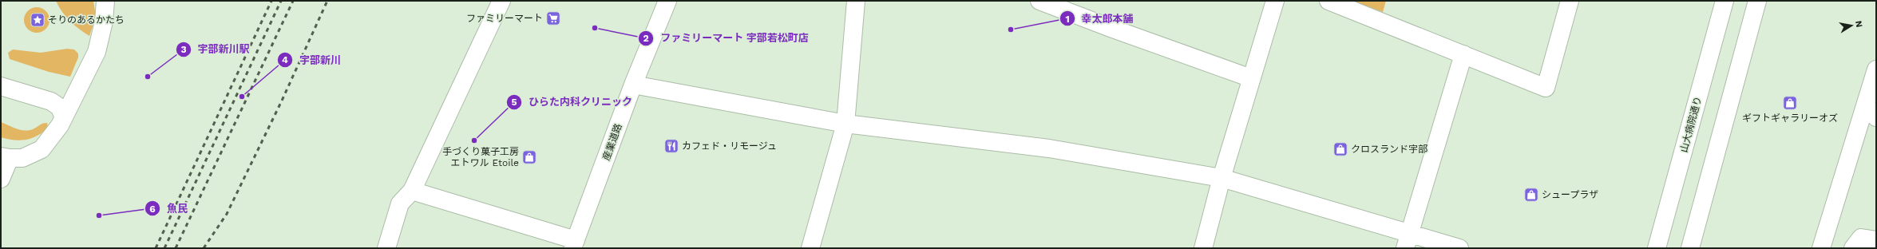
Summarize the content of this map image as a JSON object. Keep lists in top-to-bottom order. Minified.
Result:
{"streets":{"street":["山大病院通り","産業道路"]},"places":{"supermarket":["ファミリーマート"],"place":["そりのあるかたち"],"other":["ファミリーマート 宇部若松町店","幸太郎本舗","宇部新川駅","宇部新川","ひらた内科クリニック","魚民"],"shop":["ギフトギャラリーオズ","クロスランド宇部","手づくり菓子工房 エトワル Etoile","シュープラザ"],"restaurant":["カフェド・リモージュ"]},"north":"right"}
